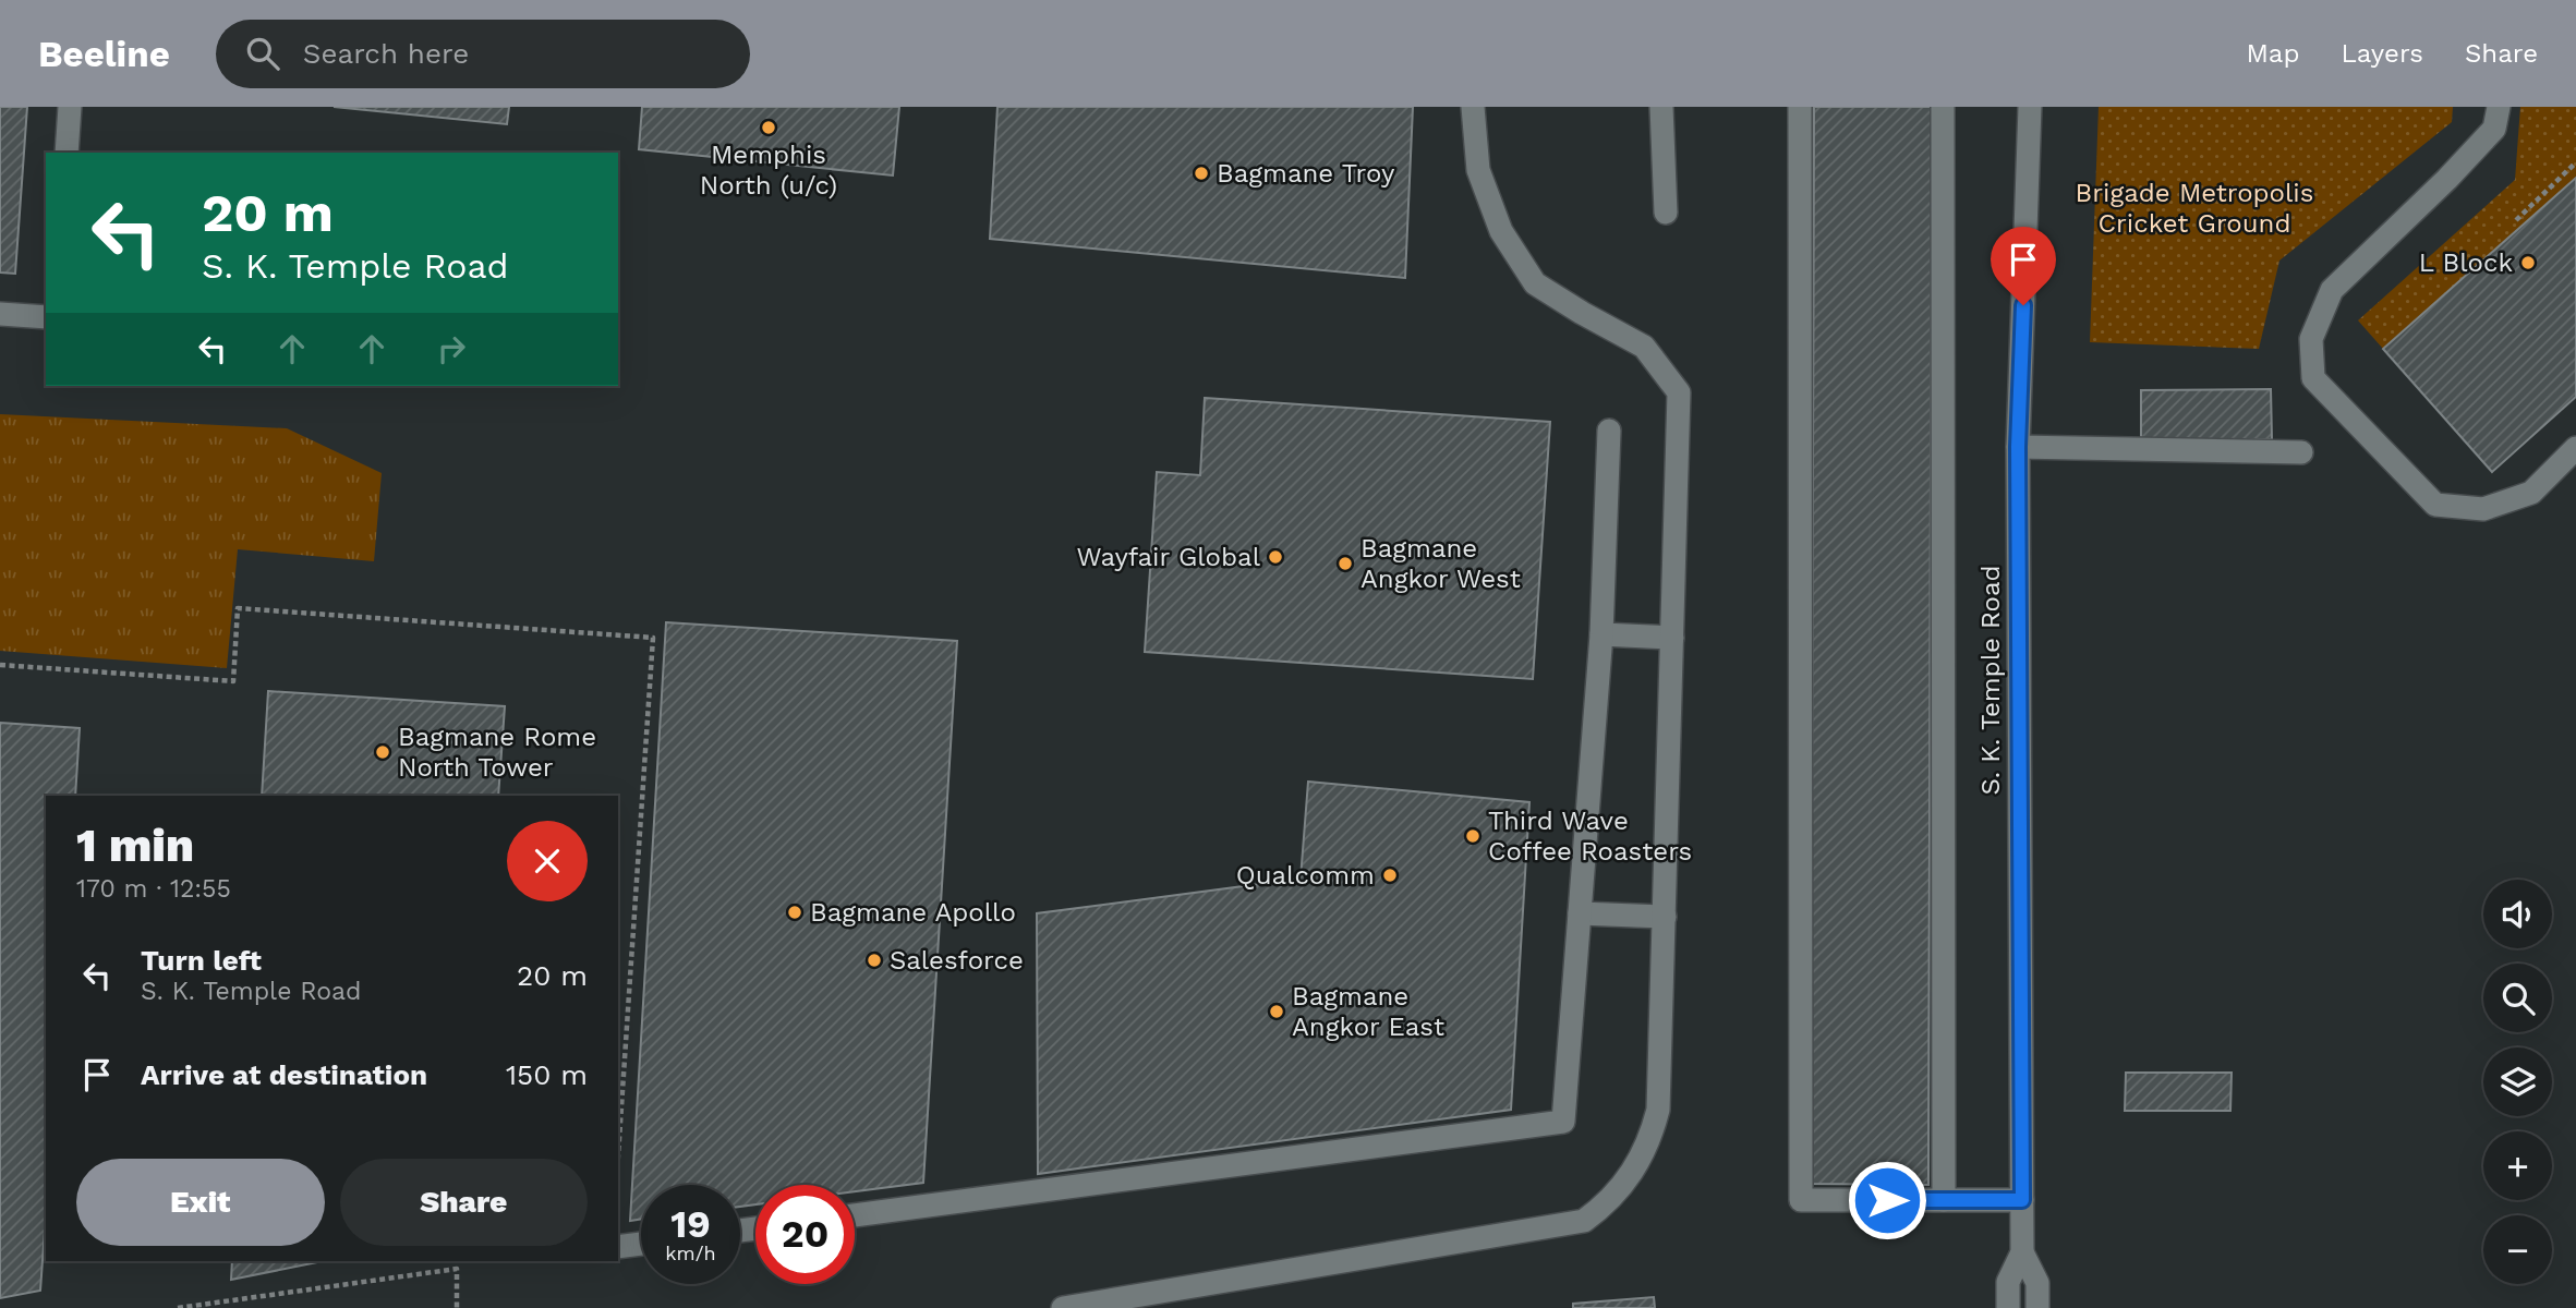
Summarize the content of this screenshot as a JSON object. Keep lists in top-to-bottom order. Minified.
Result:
{"streets":{"street":["S. K. Temple Road"]},"parks":["Brigade Metropolis Cricket Ground"],"places":["Memphis North (u/c)","Bagmane Troy","L Block","Wayfair Global","Bagmane Angkor West","Bagmane Rome North Tower","Third Wave Coffee Roasters","Qualcomm","Bagmane Apollo","Salesforce","Bagmane Angkor East"],"page":{"header":"Beeline","search":"Search here","nav":["Map","Layers","Share"],"turn":["20 m","S. K. Temple Road"],"heading":["1 min","170 m · 12:55"],"map_buttons":["+","−"],"list":[{"name":"Turn left","note":"S. K. Temple Road","value":"20 m"},{"name":"Arrive at destination","value":"150 m"}],"buttons":["Exit","Share"],"speed":"19 km/h","limit":"20"}}
